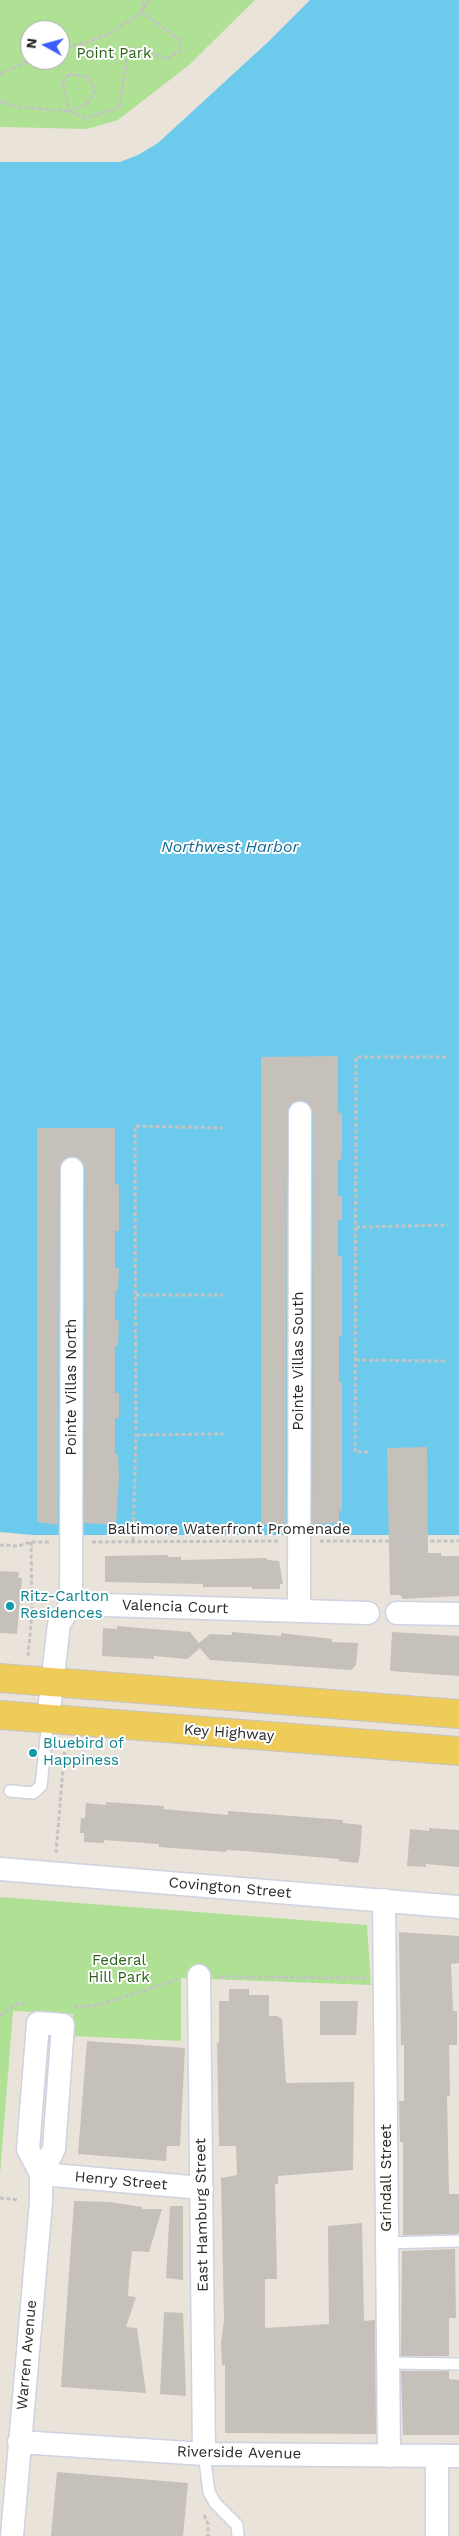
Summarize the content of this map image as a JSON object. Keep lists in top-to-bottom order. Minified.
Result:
{"streets":{"main road":["Key Highway"],"street":["Pointe Villas South","Pointe Villas North","Valencia Court","Covington Street","Grindall Street","Henry Street","East Hamburg Street","Warren Avenue","Riverside Avenue"],"path":["Baltimore Waterfront Promenade"]},"crossings":[["Pointe Villas South","Baltimore Waterfront Promenade"],["Pointe Villas South","Valencia Court"],["Pointe Villas North","Baltimore Waterfront Promenade"],["Pointe Villas North","Valencia Court"],["Covington Street","Grindall Street"],["Grindall Street","Riverside Avenue"],["Henry Street","East Hamburg Street"],["Henry Street","Warren Avenue"],["East Hamburg Street","Riverside Avenue"],["Warren Avenue","Riverside Avenue"]],"water":["Northwest Harbor"],"parks":["Point Park","Federal Hill Park"],"places":["Ritz-Carlton Residences","Bluebird of Happiness"],"north":"left"}
